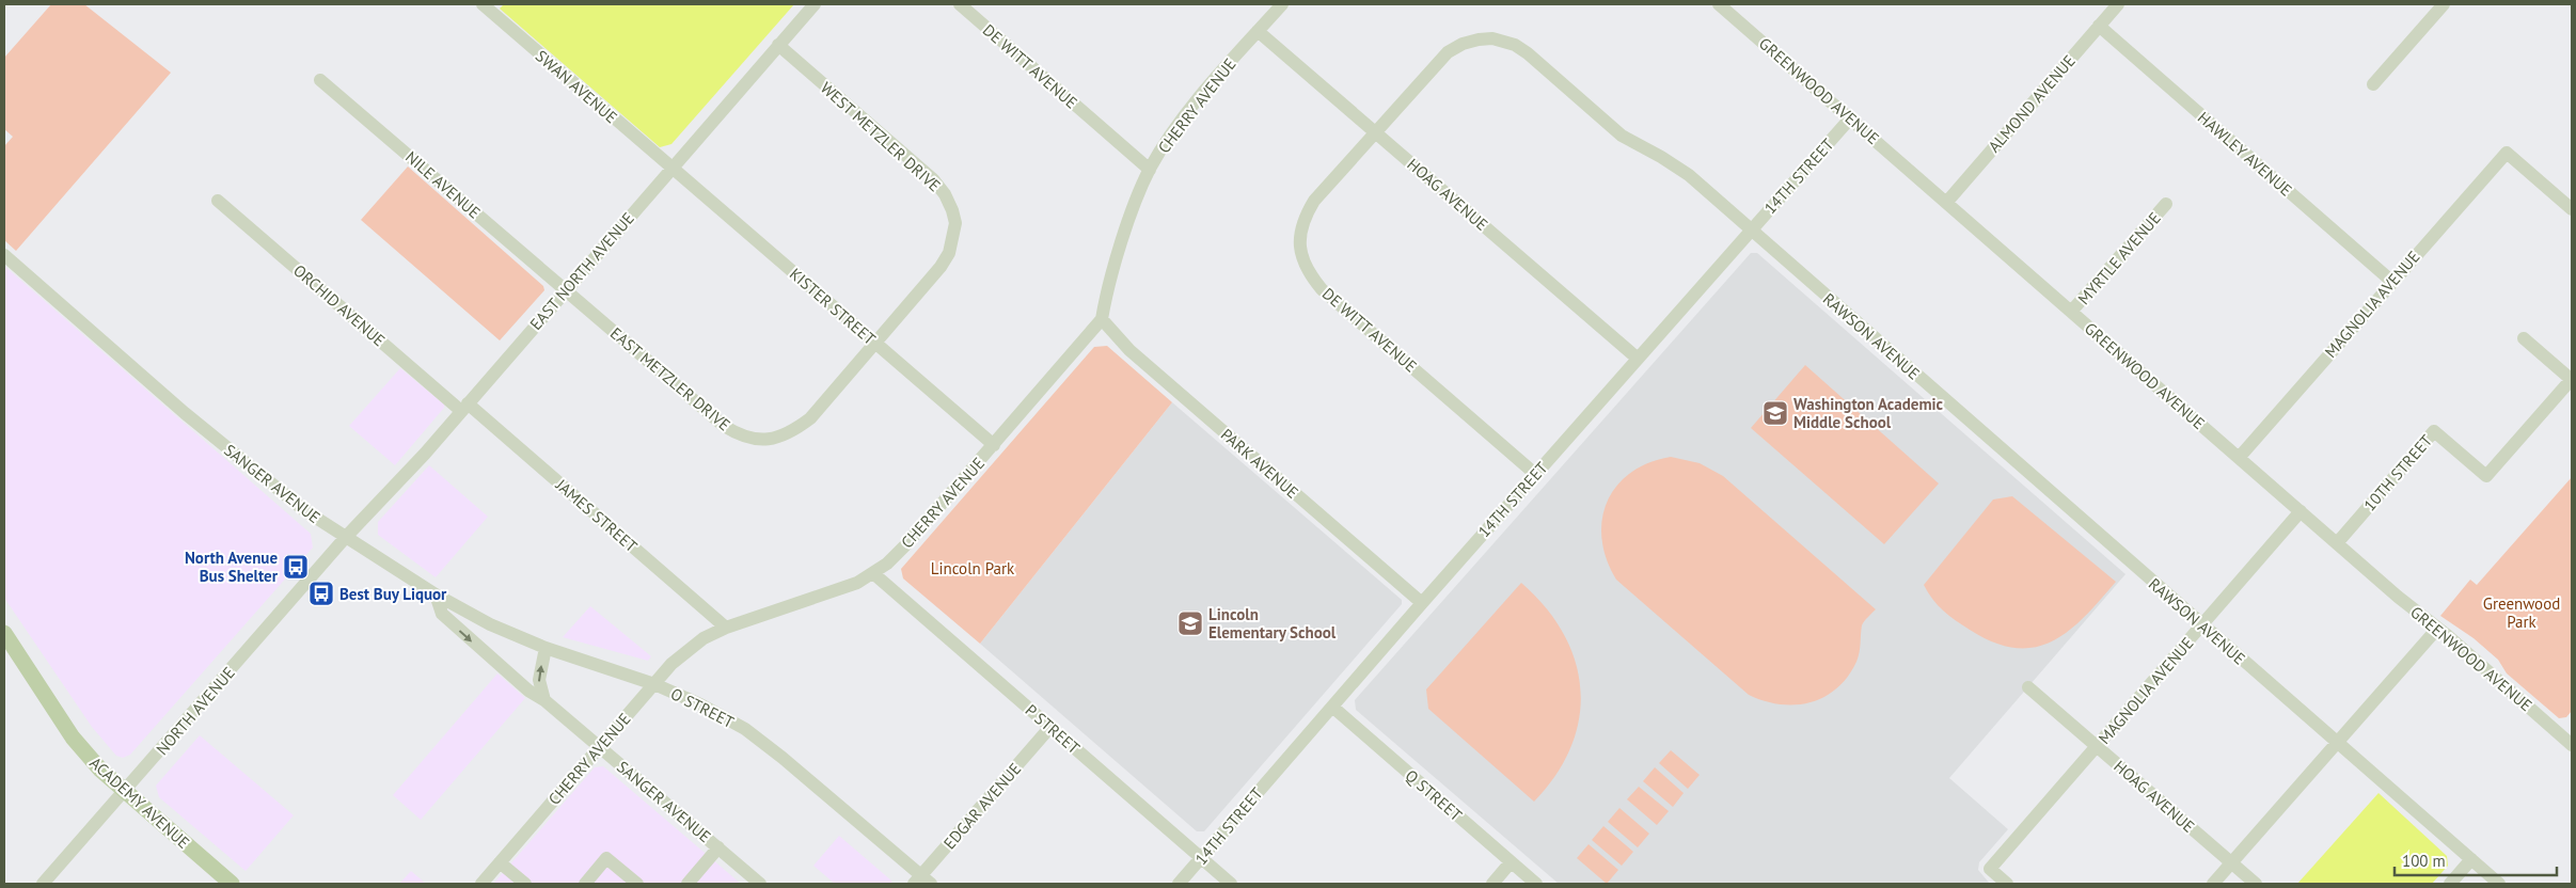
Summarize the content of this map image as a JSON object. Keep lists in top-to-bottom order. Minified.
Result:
{"streets":{"main road":["ACADEMY AVENUE"],"street":["DE WITT AVENUE","SWAN AVENUE","GREENWOOD AVENUE","ALMOND AVENUE","CHERRY AVENUE","WEST METZLER DRIVE","HAWLEY AVENUE","14TH STREET","NILE AVENUE","HOAG AVENUE","MYRTLE AVENUE","EAST NORTH AVENUE","MAGNOLIA AVENUE","ORCHID AVENUE","KISTER STREET","RAWSON AVENUE","EAST METZLER DRIVE","PARK AVENUE","10TH STREET","SANGER AVENUE","JAMES STREET","O STREET","NORTH AVENUE","P STREET","Q STREET","EDGAR AVENUE"]},"crossings":[["DE WITT AVENUE","CHERRY AVENUE"],["DE WITT AVENUE","14TH STREET"],["DE WITT AVENUE","HOAG AVENUE"],["DE WITT AVENUE","RAWSON AVENUE"],["SWAN AVENUE","EAST NORTH AVENUE"],["SWAN AVENUE","KISTER STREET"],["GREENWOOD AVENUE","ALMOND AVENUE"],["GREENWOOD AVENUE","14TH STREET"],["GREENWOOD AVENUE","MYRTLE AVENUE"],["GREENWOOD AVENUE","MAGNOLIA AVENUE"],["GREENWOOD AVENUE","10TH STREET"],["ALMOND AVENUE","HAWLEY AVENUE"],["CHERRY AVENUE","HOAG AVENUE"],["CHERRY AVENUE","KISTER STREET"],["CHERRY AVENUE","PARK AVENUE"],["CHERRY AVENUE","SANGER AVENUE"],["CHERRY AVENUE","JAMES STREET"],["CHERRY AVENUE","O STREET"],["CHERRY AVENUE","P STREET"],["WEST METZLER DRIVE","EAST NORTH AVENUE"],["WEST METZLER DRIVE","KISTER STREET"],["WEST METZLER DRIVE","EAST METZLER DRIVE"],["HAWLEY AVENUE","MAGNOLIA AVENUE"],["14TH STREET","HOAG AVENUE"],["14TH STREET","RAWSON AVENUE"],["14TH STREET","PARK AVENUE"],["14TH STREET","P STREET"],["14TH STREET","Q STREET"],["NILE AVENUE","EAST NORTH AVENUE"],["NILE AVENUE","EAST METZLER DRIVE"],["HOAG AVENUE","MAGNOLIA AVENUE"],["HOAG AVENUE","RAWSON AVENUE"],["EAST NORTH AVENUE","ORCHID AVENUE"],["EAST NORTH AVENUE","KISTER STREET"],["EAST NORTH AVENUE","EAST METZLER DRIVE"],["EAST NORTH AVENUE","SANGER AVENUE"],["EAST NORTH AVENUE","JAMES STREET"],["EAST NORTH AVENUE","NORTH AVENUE"],["MAGNOLIA AVENUE","RAWSON AVENUE"],["ORCHID AVENUE","JAMES STREET"],["KISTER STREET","EAST METZLER DRIVE"],["SANGER AVENUE","O STREET"],["SANGER AVENUE","NORTH AVENUE"],["O STREET","EDGAR AVENUE"],["NORTH AVENUE","ACADEMY AVENUE"],["P STREET","EDGAR AVENUE"]],"parks":["Lincoln Park","Greenwood Park"],"places":{"school or university":["Washington Academic Middle School","Lincoln Elementary School"],"bus stop":["North Avenue Bus Shelter","Best Buy Liquor"]},"scale_bar":"100 m"}
